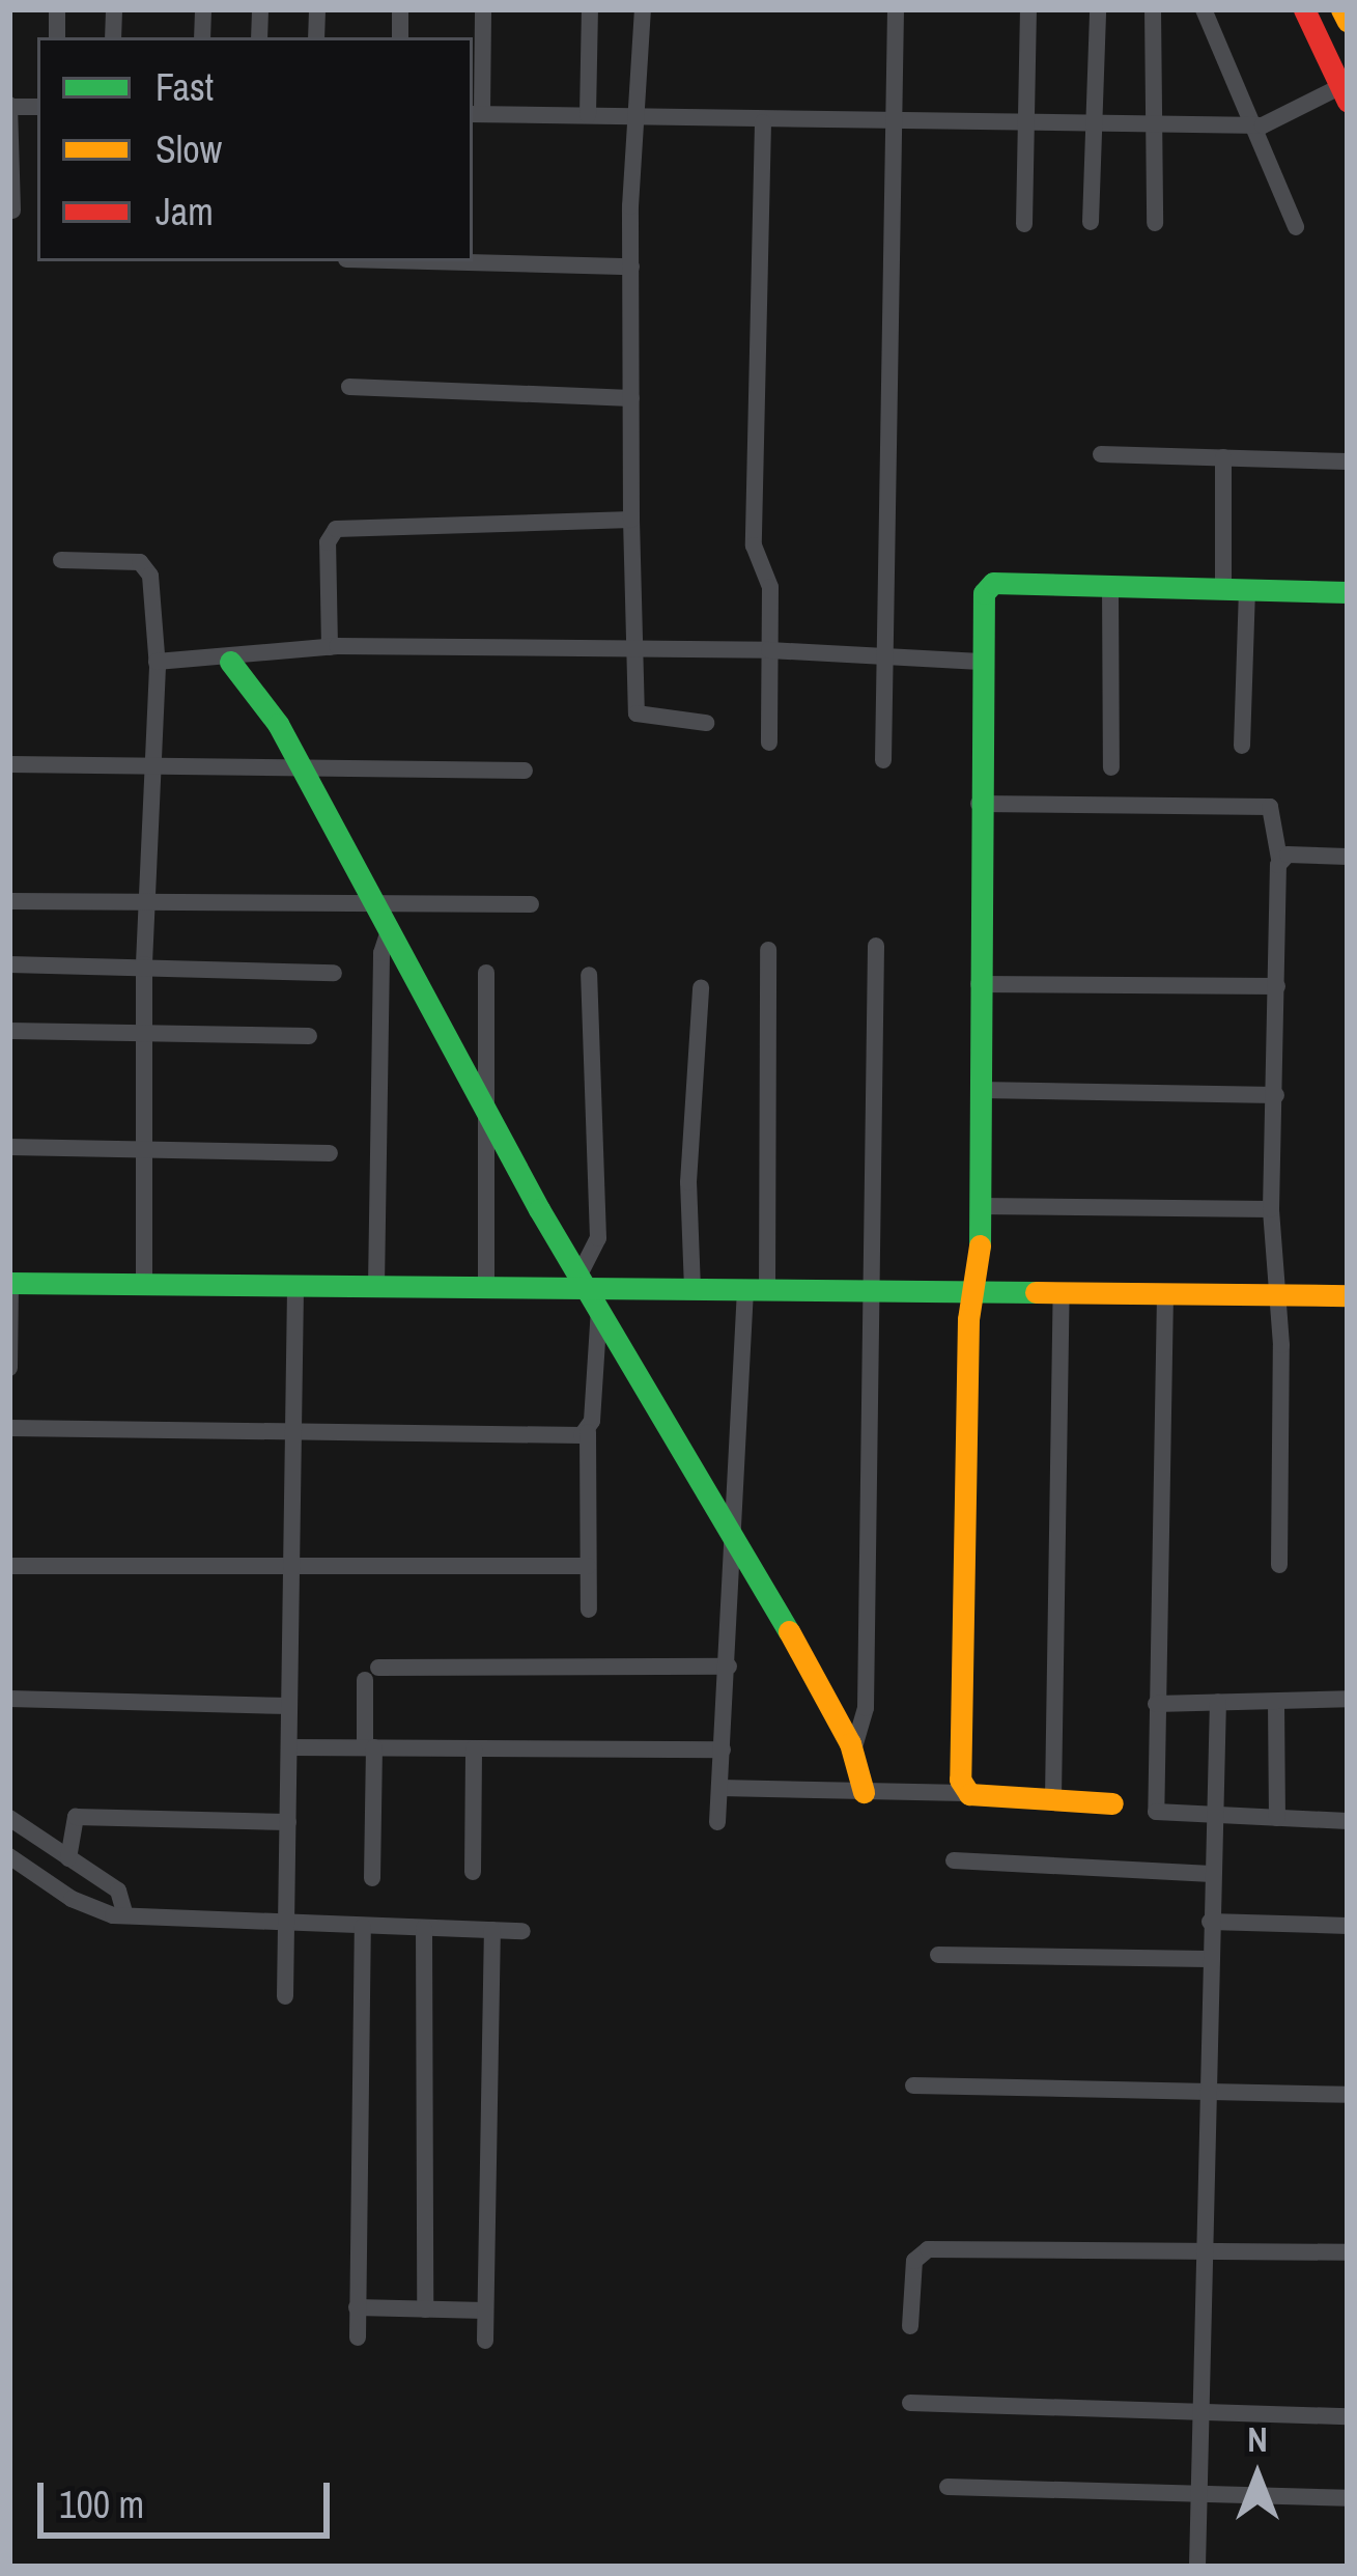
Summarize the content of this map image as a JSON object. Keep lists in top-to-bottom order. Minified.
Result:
{"legend":["Fast","Slow","Jam"],"scale_bar":"100 m","north":"top"}
